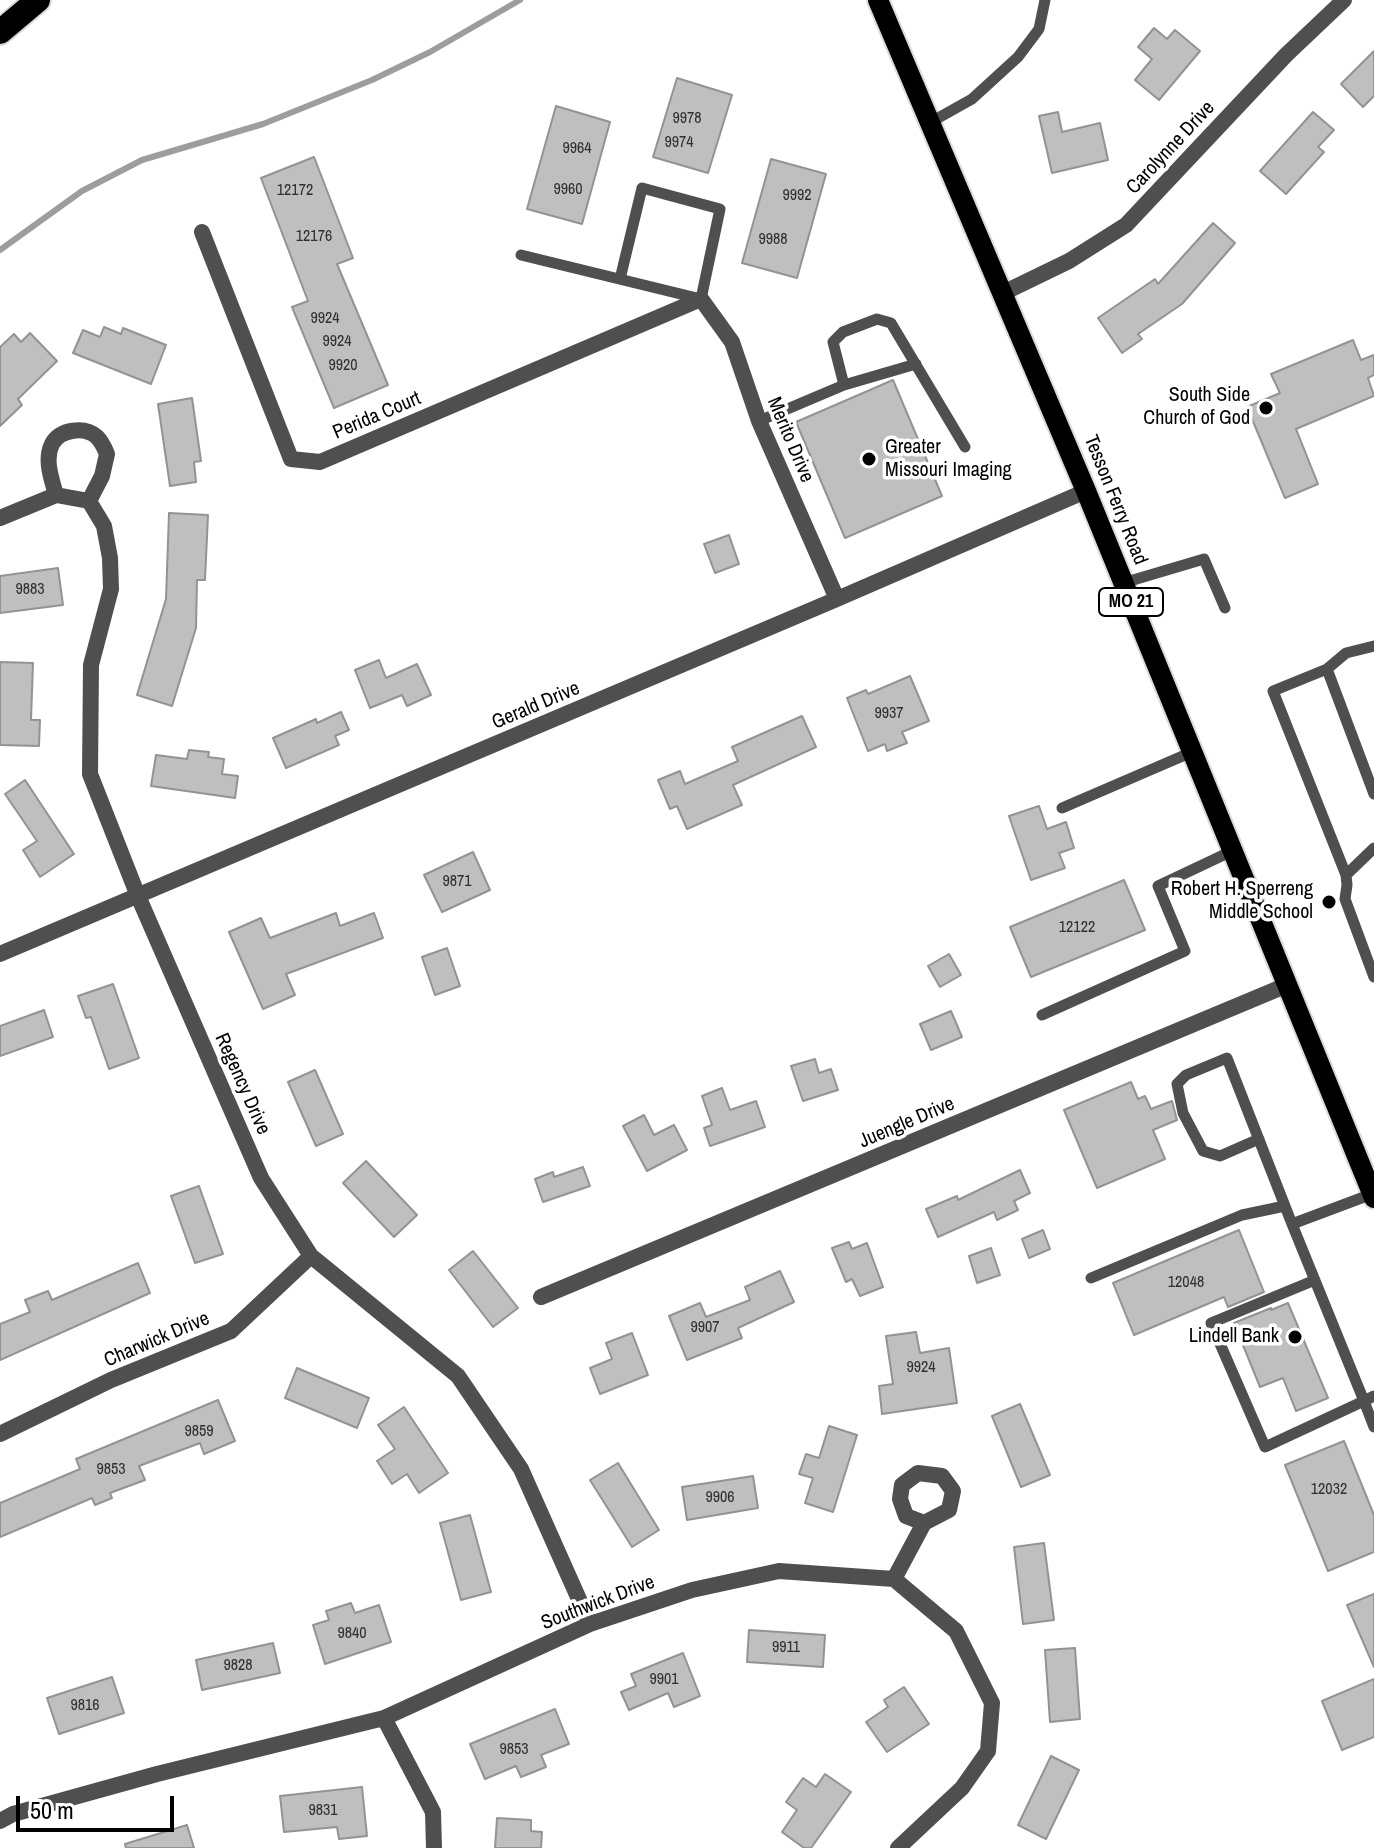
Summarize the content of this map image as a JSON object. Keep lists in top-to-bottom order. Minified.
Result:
{"streets":{"main road":["Tesson Ferry Road","MO 21"],"street":["Carolynne Drive","Perida Court","Merito Drive","Gerald Drive","Regency Drive","Juengle Drive","Charwick Drive","Southwick Drive"]},"crossings":[["Carolynne Drive","Tesson Ferry Road"],["Perida Court","Merito Drive"],["Merito Drive","Gerald Drive"],["Tesson Ferry Road","Gerald Drive"],["Tesson Ferry Road","Juengle Drive"],["Gerald Drive","Regency Drive"],["Regency Drive","Charwick Drive"],["Regency Drive","Southwick Drive"]],"places":["South Side Church of God","Greater Missouri Imaging","Robert H. Sperreng Middle School","Lindell Bank"],"house_numbers":["9978","9974","9964","9960","12172","9992","12176","9988","9924","9924","9920","9883","9937","9871","12122","12048","9907","9924","9859","9853","12032","9906","9840","9911","9828","9901","9816","9853","9831"],"scale_bar":"50 m"}
